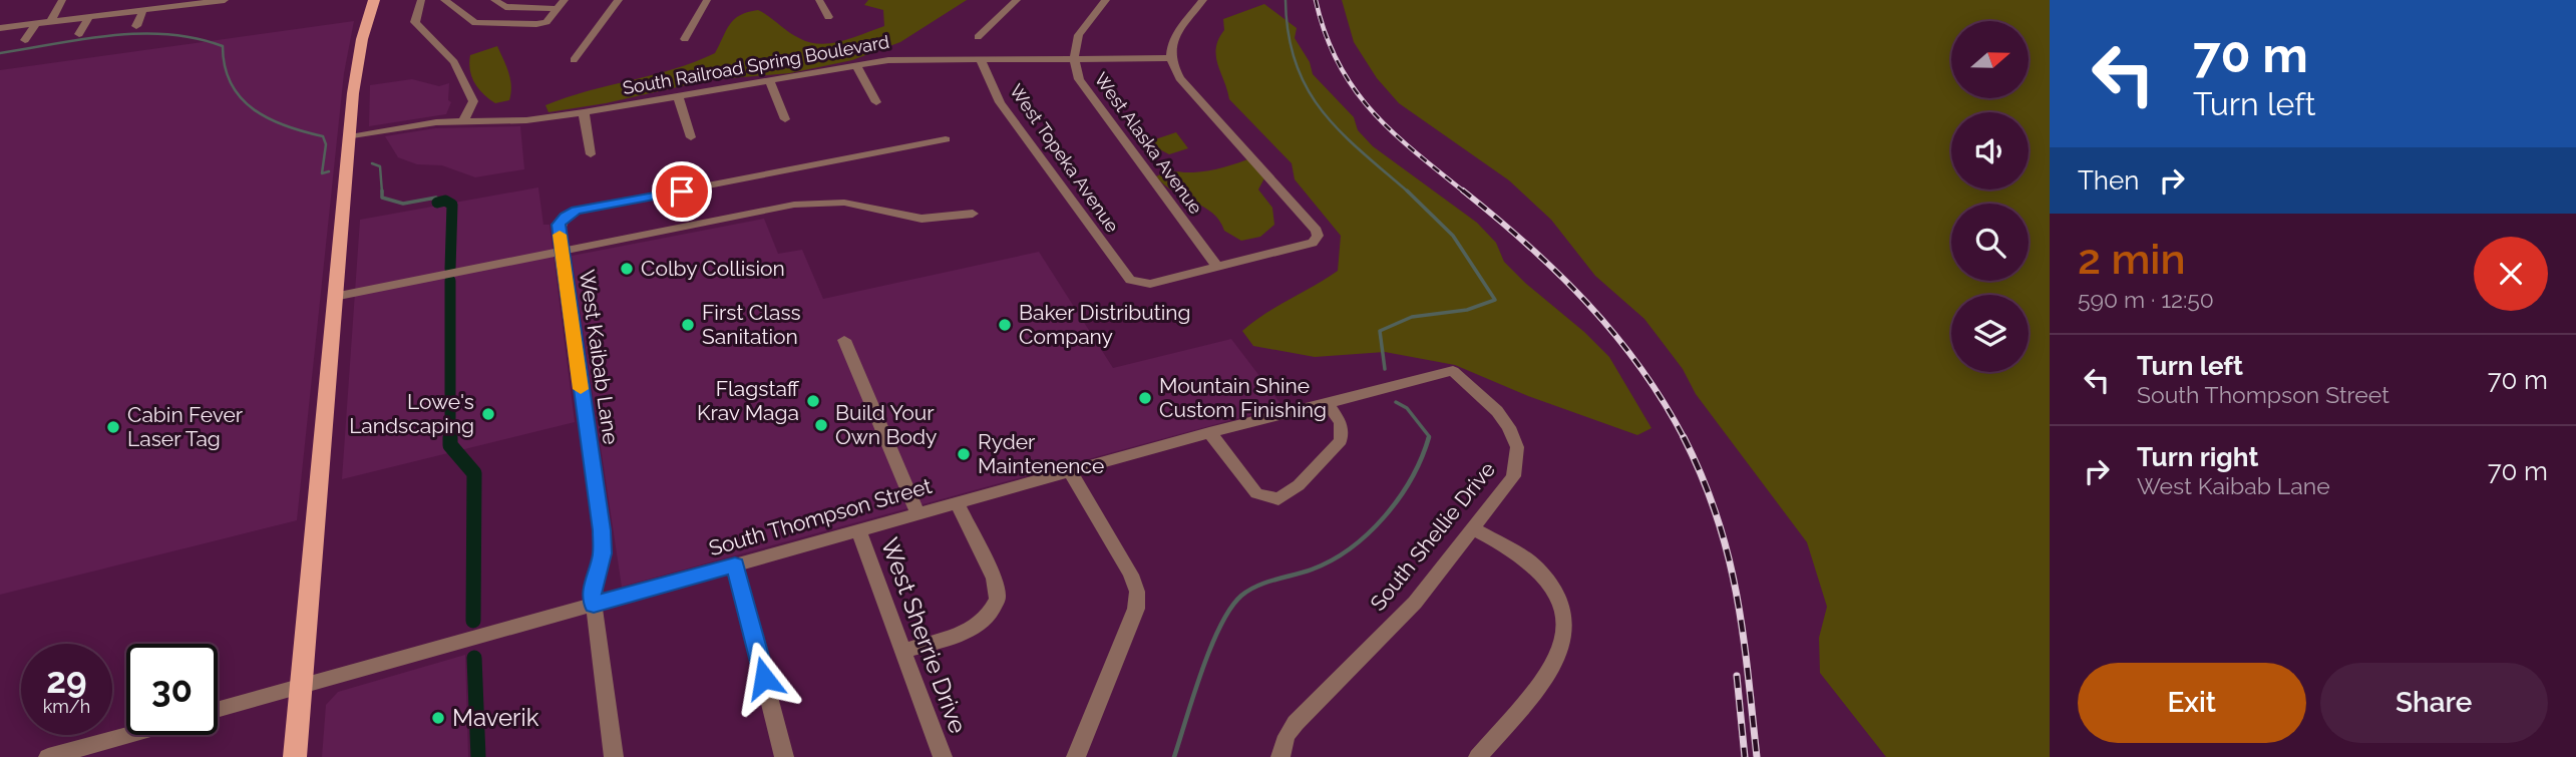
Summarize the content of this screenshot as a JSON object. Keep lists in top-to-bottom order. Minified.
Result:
{"streets":{"street":["South Railroad Spring Boulevard","West Alaska Avenue","West Topeka Avenue","West Kaibab Lane","South Thompson Street","South Shellie Drive","West Sherrie Drive"]},"crossings":[["South Railroad Spring Boulevard","West Alaska Avenue"],["South Railroad Spring Boulevard","West Topeka Avenue"],["West Alaska Avenue","West Topeka Avenue"],["West Kaibab Lane","South Thompson Street"],["South Thompson Street","South Shellie Drive"],["South Thompson Street","West Sherrie Drive"]],"places":["Colby Collision","First Class Sanitation","Baker Distributing Company","Mountain Shine Custom Finishing","Flagstaff Krav Maga","Lowe's Landscaping","Build Your Own Body","Cabin Fever Laser Tag","Ryder Maintenence","Maverik"],"north":"right","page":{"turn":["70 m","Turn left"],"then":"Then","heading":["2 min","590 m · 12:50"],"list":[{"name":"Turn left","note":"South Thompson Street","value":"70 m"},{"name":"Turn right","note":"West Kaibab Lane","value":"70 m"}],"speed":"29 km/h","limit":"30","buttons":["Exit","Share"]}}
